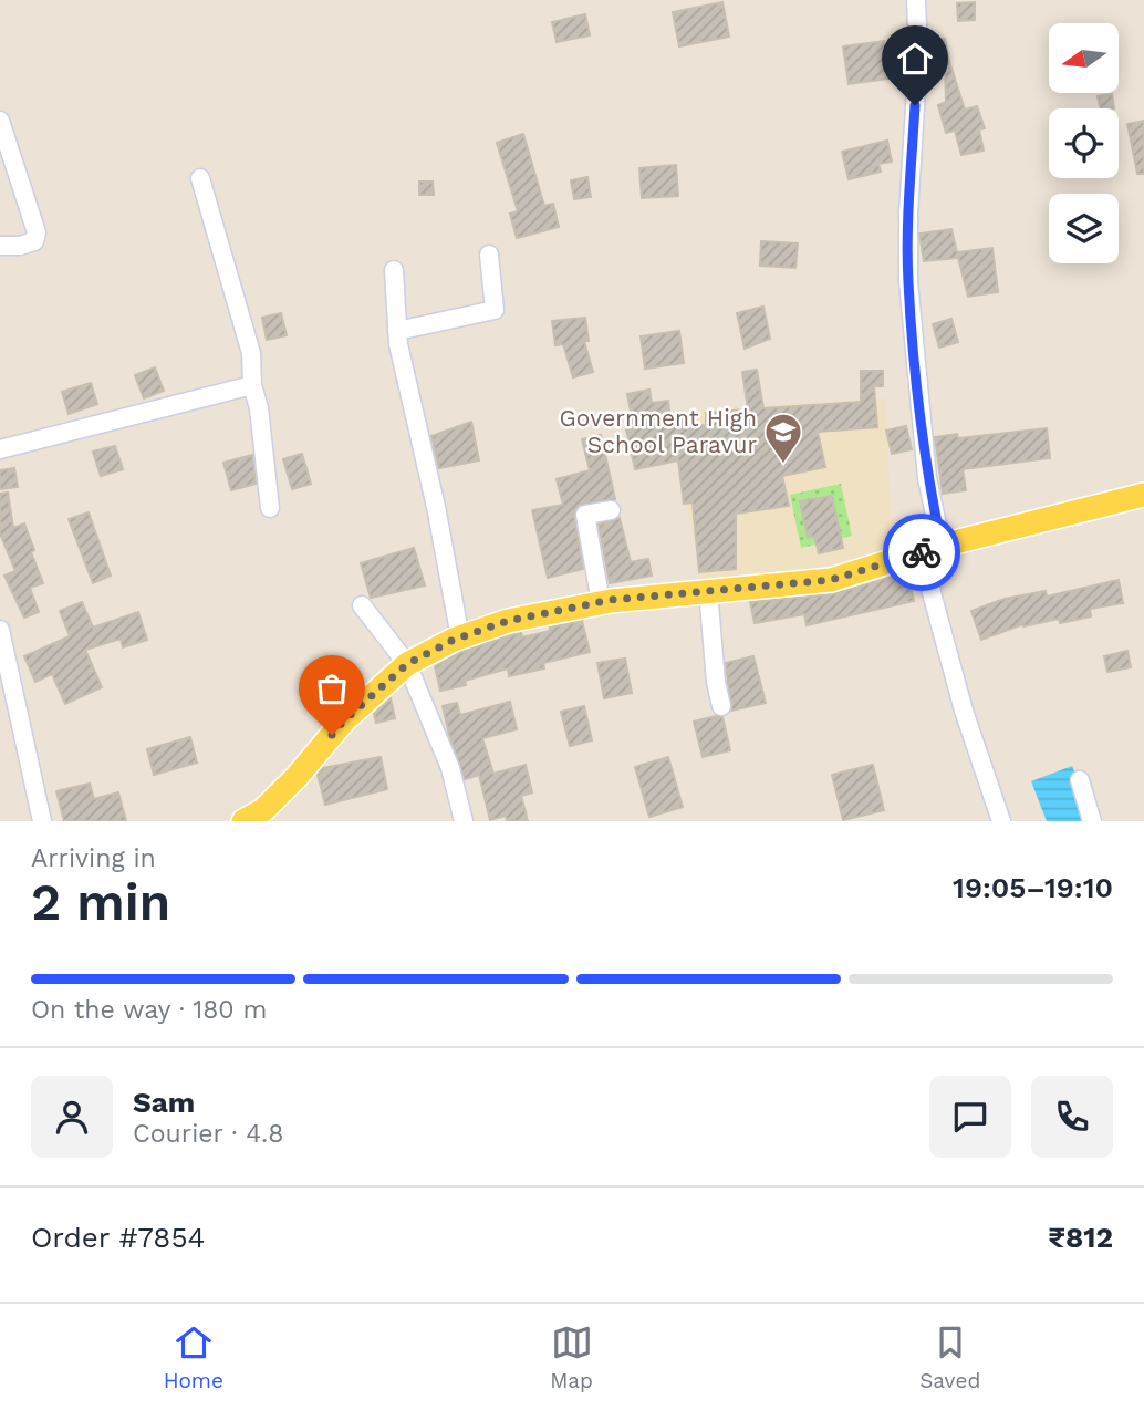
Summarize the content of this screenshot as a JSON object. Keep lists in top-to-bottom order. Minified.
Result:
{"places":{"school or university":["Government High School Paravur"]},"north":"left","page":{"heading":["2 min","Arriving in","19:05–19:10"],"panel":["Sam","Courier · 4.8","Order #7854","₹812"],"bar":"On the way · 180 m","tabs":["Home","Map","Saved"]}}
